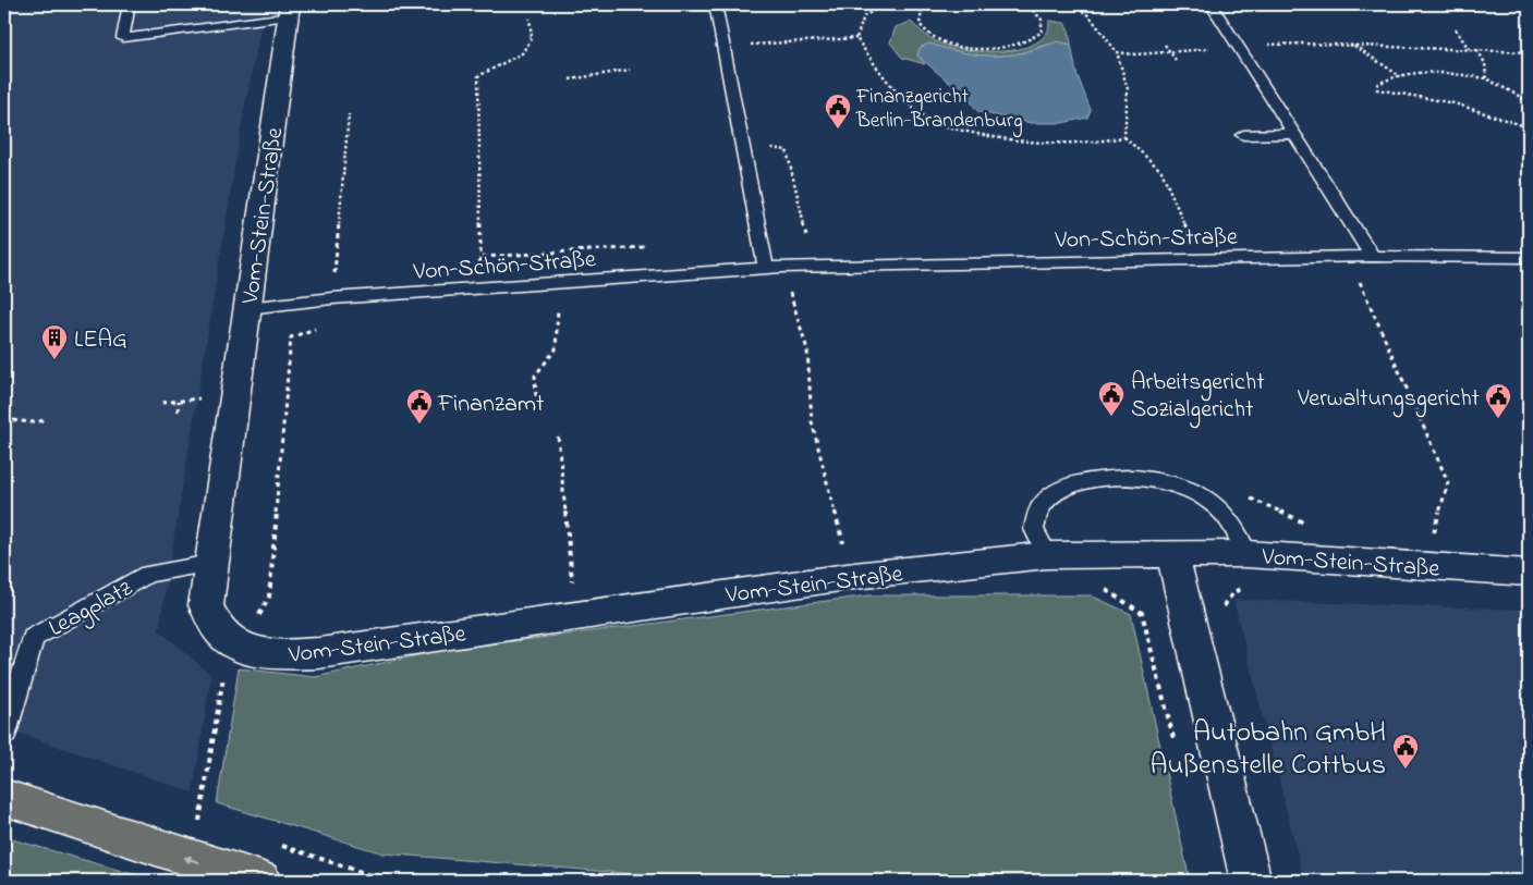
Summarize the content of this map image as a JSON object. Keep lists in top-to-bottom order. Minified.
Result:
{"streets":{"street":["Vom-Stein-Straße"],"lane":["Von-Schön-Straße","Leagplatz"]},"crossings":[["Vom-Stein-Straße","Von-Schön-Straße"],["Vom-Stein-Straße","Leagplatz"]],"places":{"public building":["Finanzgericht Berlin-Brandenburg","Arbeitsgericht Sozialgericht","Verwaltungsgericht","Finanzamt","Autobahn GmbH Außenstelle Cottbus"],"building":["LEAG"]}}
